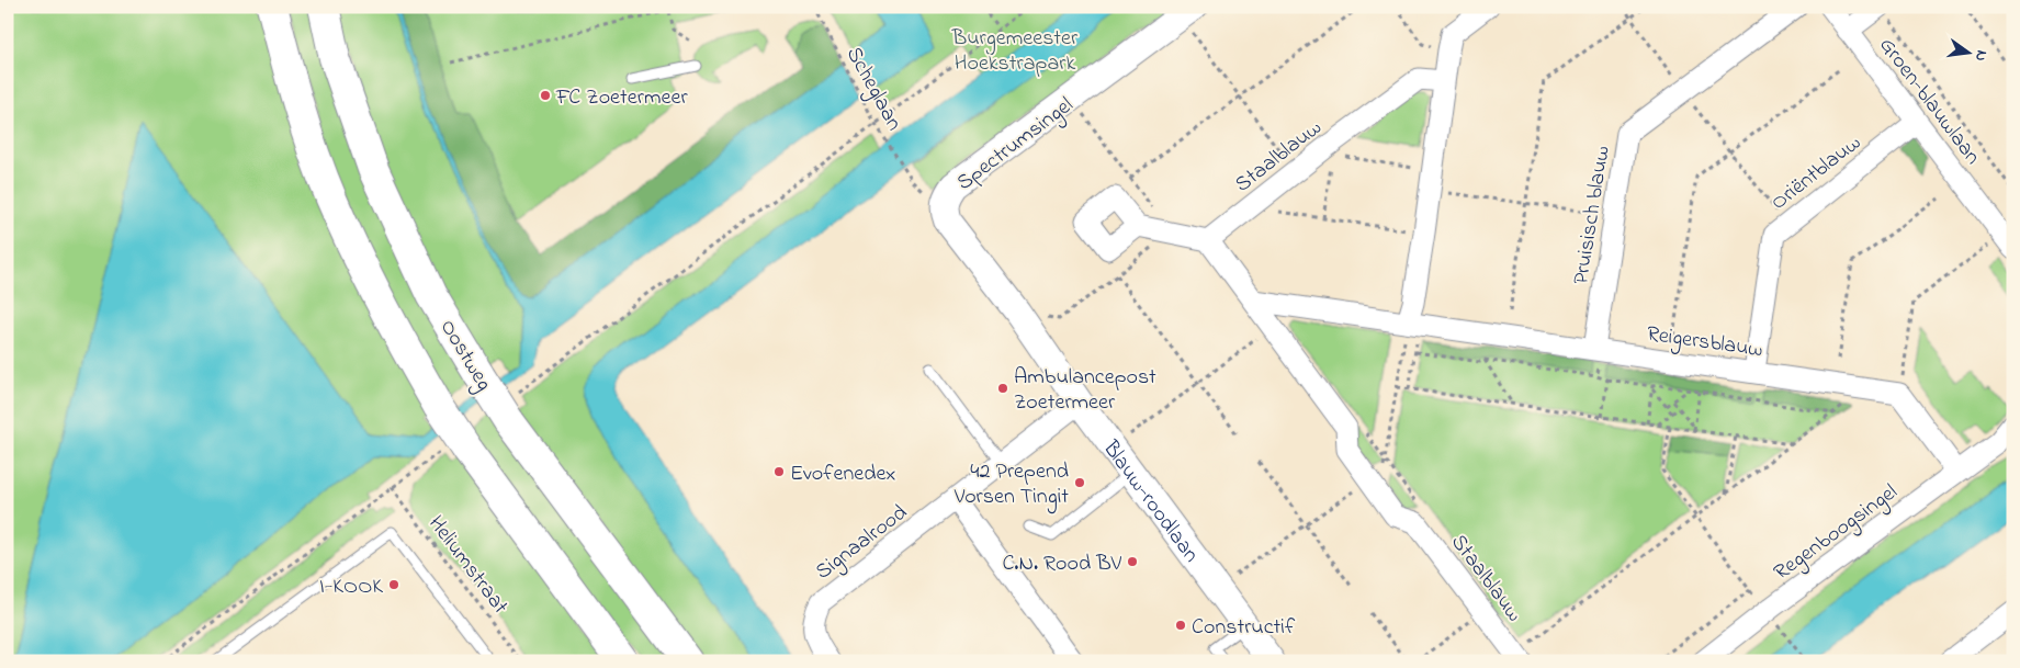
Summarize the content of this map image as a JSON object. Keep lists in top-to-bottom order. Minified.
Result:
{"streets":{"main road":["Oostweg"],"street":["Groen-blauwlaan","Spectrumsingel","Staalblauw","Oriëntblauw","Pruisisch blauw","Reigersblauw","Blauw-roodlaan","Regenboogsingel","Signaalrood"],"path":["Scheglaan","Heliumstraat"]},"crossings":[["Groen-blauwlaan","Oriëntblauw"],["Spectrumsingel","Blauw-roodlaan"],["Oriëntblauw","Reigersblauw"],["Pruisisch blauw","Reigersblauw"],["Blauw-roodlaan","Signaalrood"]],"parks":["Burgemeester Hoekstrapark"],"places":["FC Zoetermeer","Ambulancepost Zoetermeer","Evofenedex","42 Prepend Vorsen Tingit","C.N. Rood BV","I-KOOK","Constructif"],"north":"right"}
